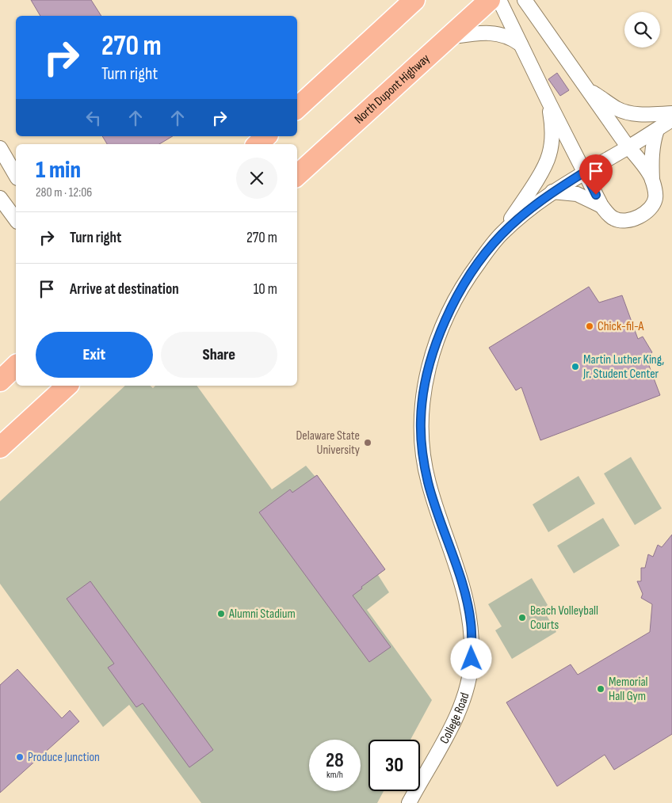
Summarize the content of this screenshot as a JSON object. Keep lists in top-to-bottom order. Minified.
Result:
{"streets":{"highway":["North Dupont Highway"],"street":["College Road"]},"places":["Chick-fil-A","Martin Luther King, Jr. Student Center","Delaware State University","Alumni Stadium","Beach Volleyball Courts","Memorial Hall Gym","Produce Junction"],"page":{"turn":["270 m","Turn right"],"heading":["1 min","280 m · 12:06"],"list":[{"name":"Turn right","value":"270 m"},{"name":"Arrive at destination","value":"10 m"}],"buttons":["Exit","Share"],"speed":"28 km/h","limit":"30"}}
